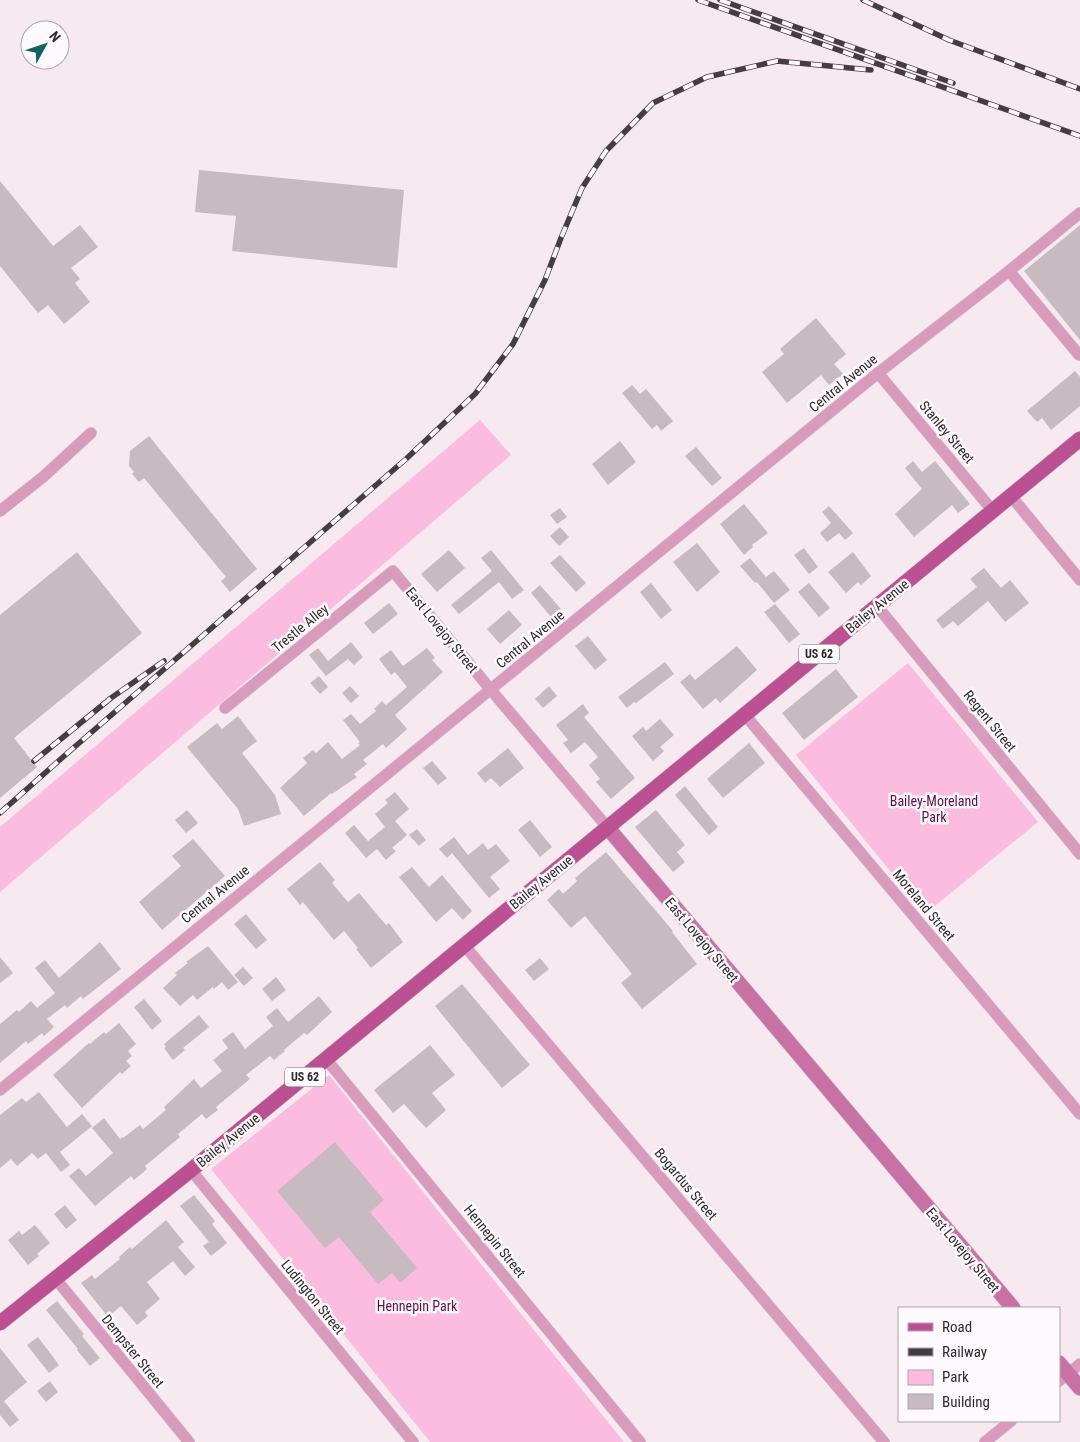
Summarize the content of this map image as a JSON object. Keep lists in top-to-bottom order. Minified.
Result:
{"streets":{"main road":["Bailey Avenue","US 62"],"street":["Central Avenue","Stanley Street","Trestle Alley","East Lovejoy Street","Regent Street","Moreland Street","Bogardus Street","Hennepin Street","Ludington Street","Dempster Street"]},"crossings":[["Central Avenue","Stanley Street"],["Central Avenue","East Lovejoy Street"],["Stanley Street","Bailey Avenue"],["Bailey Avenue","East Lovejoy Street"],["Bailey Avenue","Regent Street"],["Bailey Avenue","Moreland Street"],["Bailey Avenue","Bogardus Street"],["Bailey Avenue","Hennepin Street"],["Bailey Avenue","Ludington Street"],["Bailey Avenue","Dempster Street"],["Trestle Alley","East Lovejoy Street"]],"parks":["Bailey-Moreland Park","Hennepin Park"],"legend":["Road","Railway","Park","Building"],"north":"top right"}
